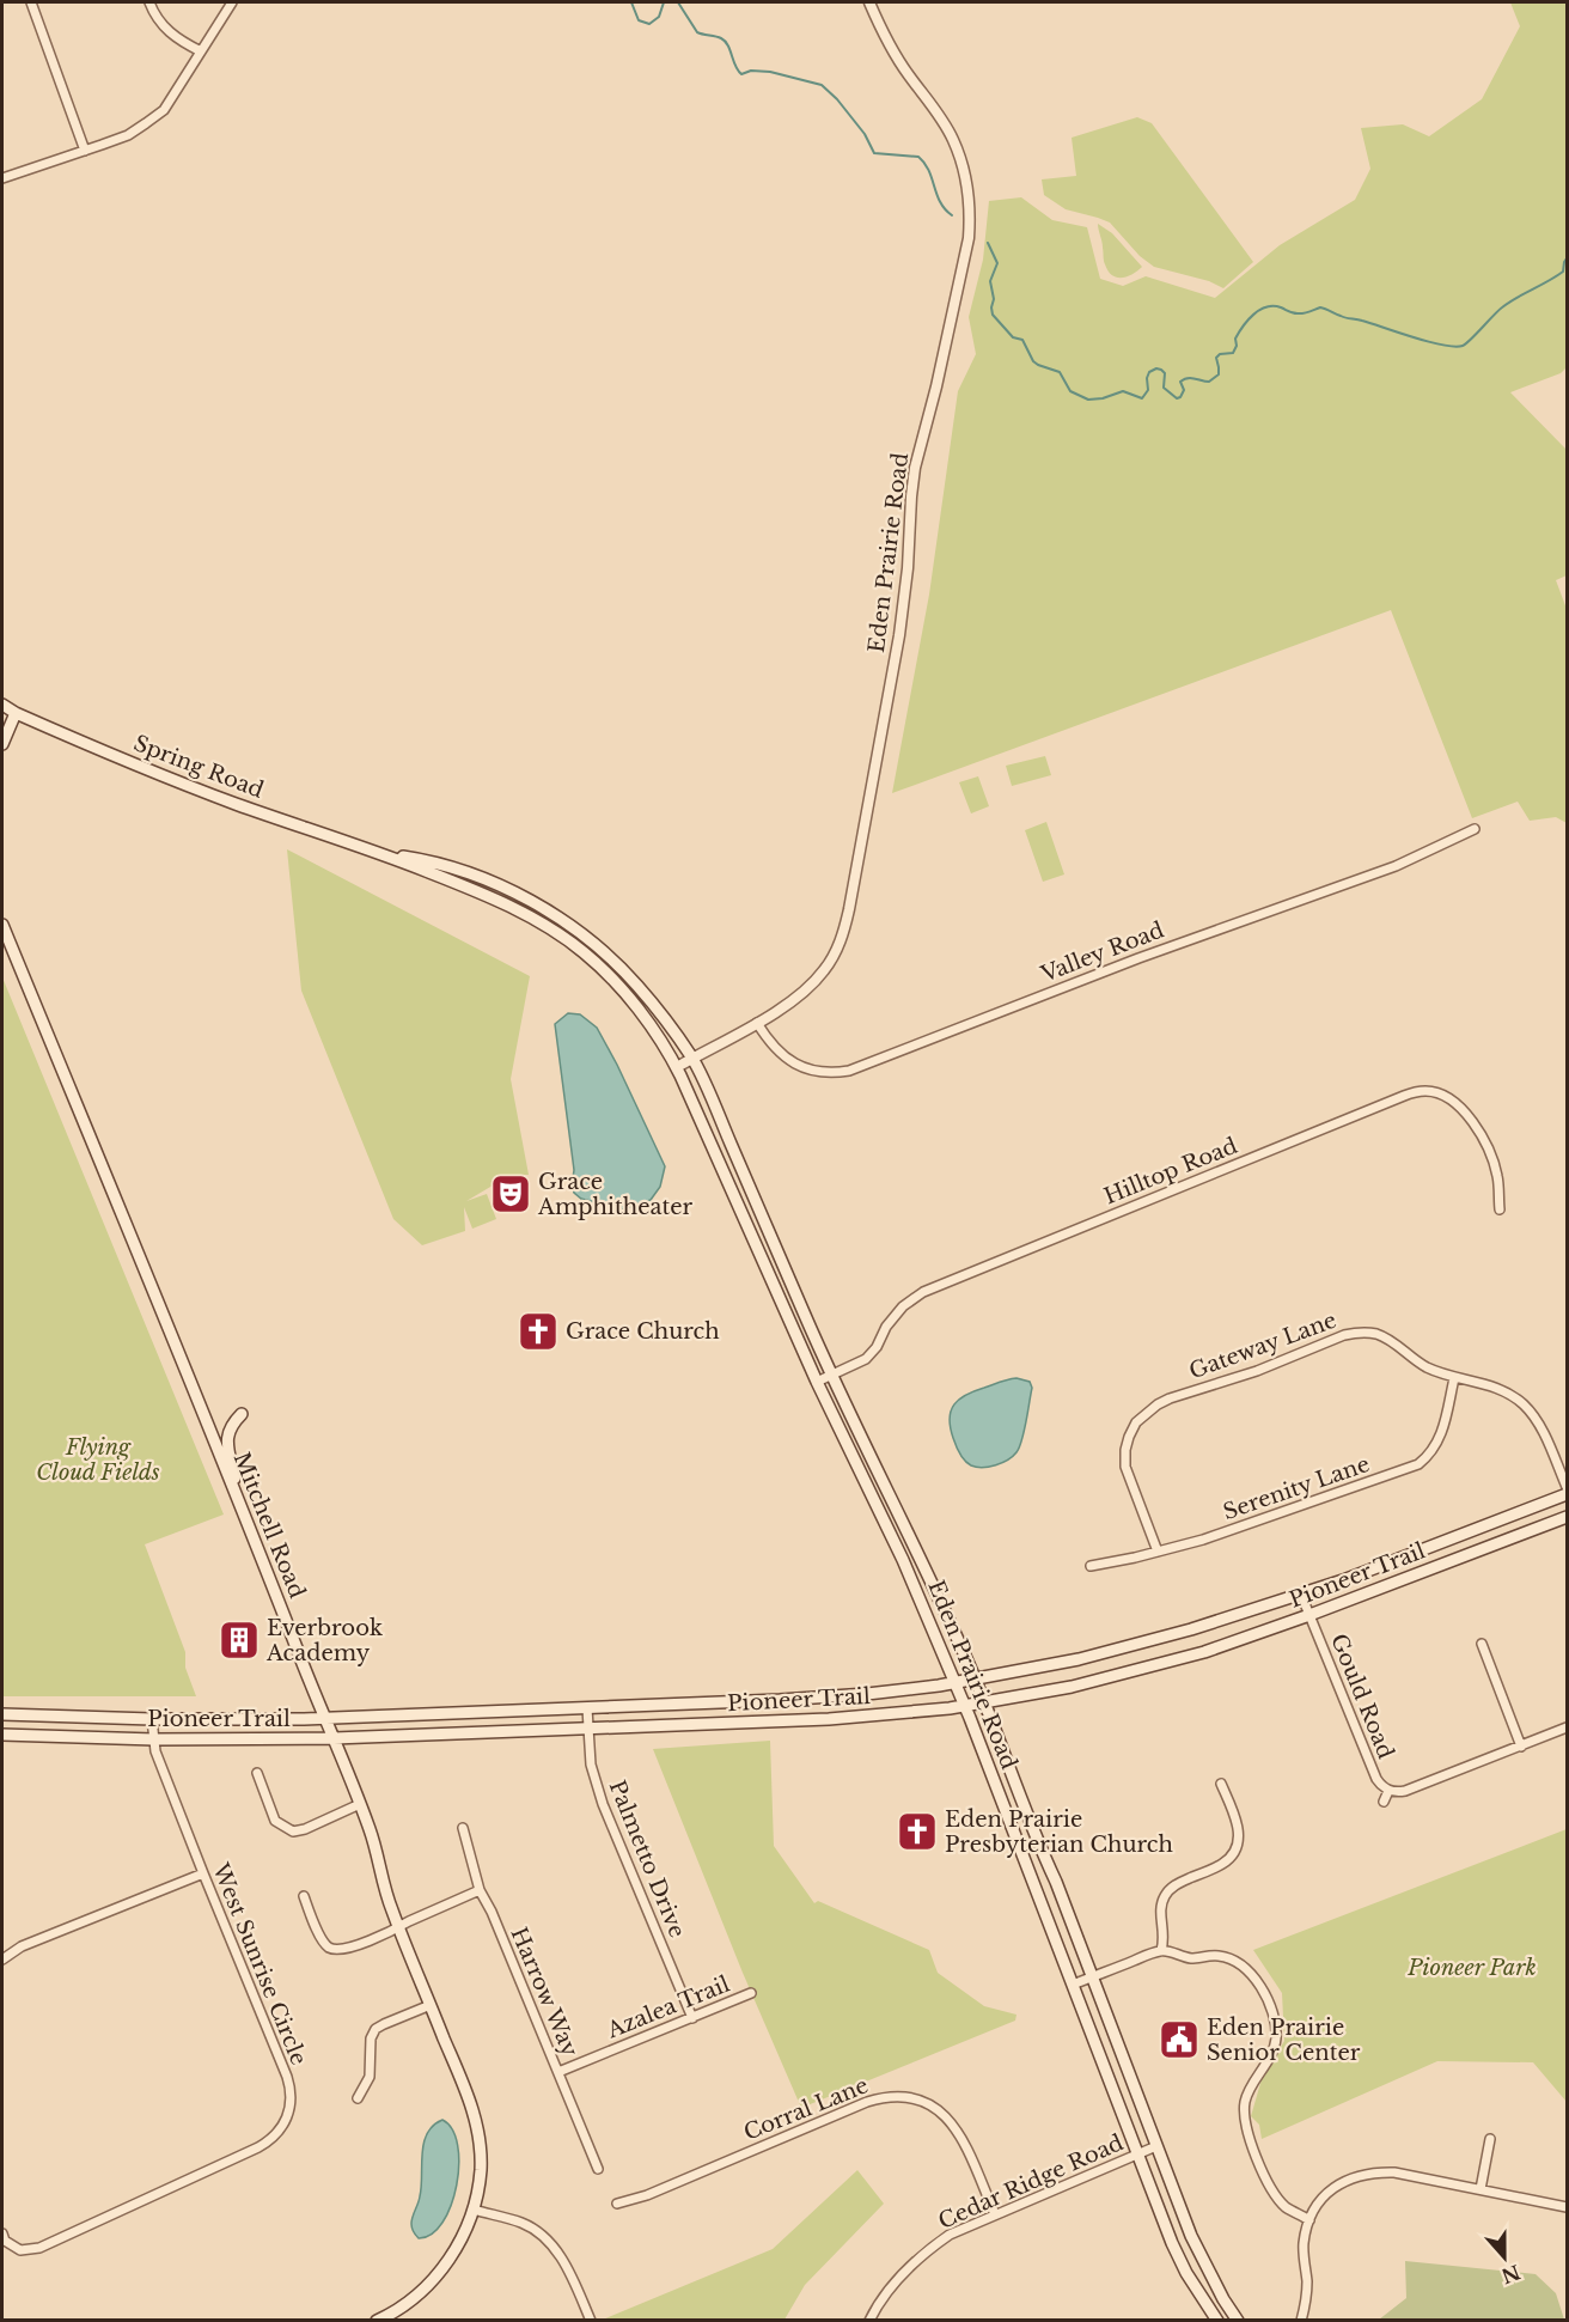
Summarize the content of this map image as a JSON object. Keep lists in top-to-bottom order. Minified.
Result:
{"streets":{"main road":["Eden Prairie Road","Spring Road","Mitchell Road","Pioneer Trail"],"street":["Valley Road","Hilltop Road","Gateway Lane","Serenity Lane","Gould Road","Palmetto Drive","West Sunrise Circle","Harrow Way","Azalea Trail","Corral Lane","Cedar Ridge Road"]},"crossings":[["Eden Prairie Road","Spring Road"],["Eden Prairie Road","Valley Road"],["Eden Prairie Road","Hilltop Road"],["Eden Prairie Road","Pioneer Trail"],["Eden Prairie Road","Cedar Ridge Road"],["Gateway Lane","Serenity Lane"],["Mitchell Road","Pioneer Trail"],["Pioneer Trail","Gould Road"],["Pioneer Trail","Palmetto Drive"],["Pioneer Trail","West Sunrise Circle"],["Palmetto Drive","Azalea Trail"],["Harrow Way","Azalea Trail"],["Corral Lane","Cedar Ridge Road"]],"parks":["Flying Cloud Fields","Pioneer Park"],"places":{"theatre":["Grace Amphitheater"],"church":["Grace Church","Eden Prairie Presbyterian Church"],"building":["Everbrook Academy"],"public building":["Eden Prairie Senior Center"]},"north":"bottom"}
